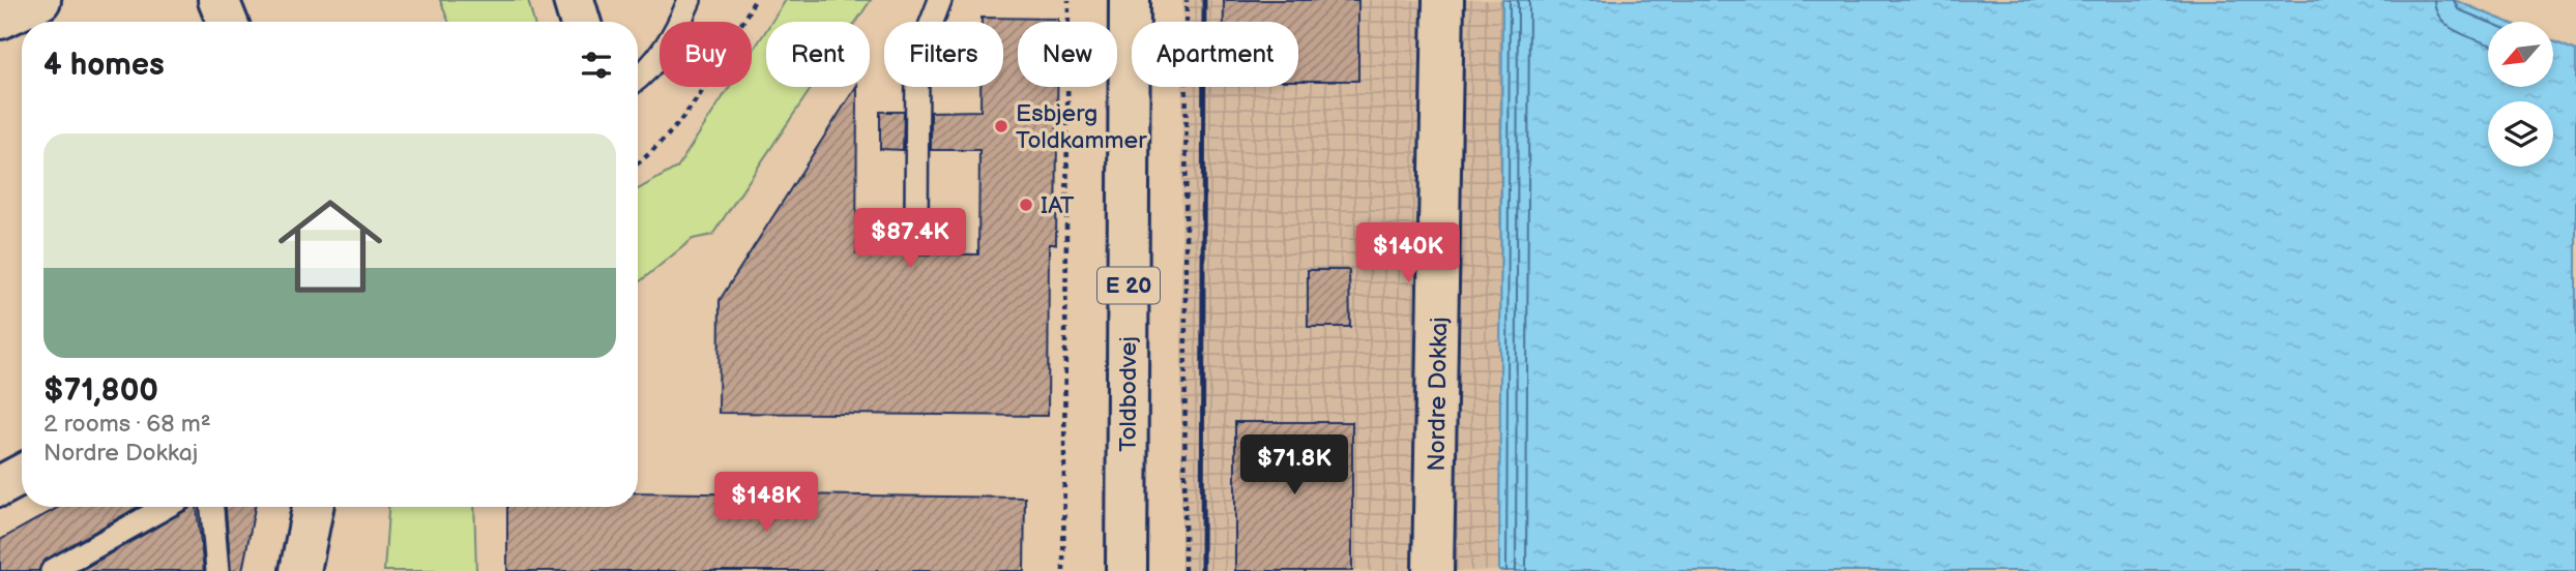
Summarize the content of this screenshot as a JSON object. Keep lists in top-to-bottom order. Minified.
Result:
{"streets":{"street":["E 20","Toldbodvej","Nordre Dokkaj"]},"places":["Esbjerg Toldkammer","IAT"],"north":"bottom left","page":{"chip":["Buy","Rent","Filters","New","Apartment"],"heading":"4 homes","list":[{"name":"$71,800","note":"2 rooms · 68 m² · Nordre Dokkaj"}],"price":["$87.4K","$140K","$71.8K","$148K"]}}
